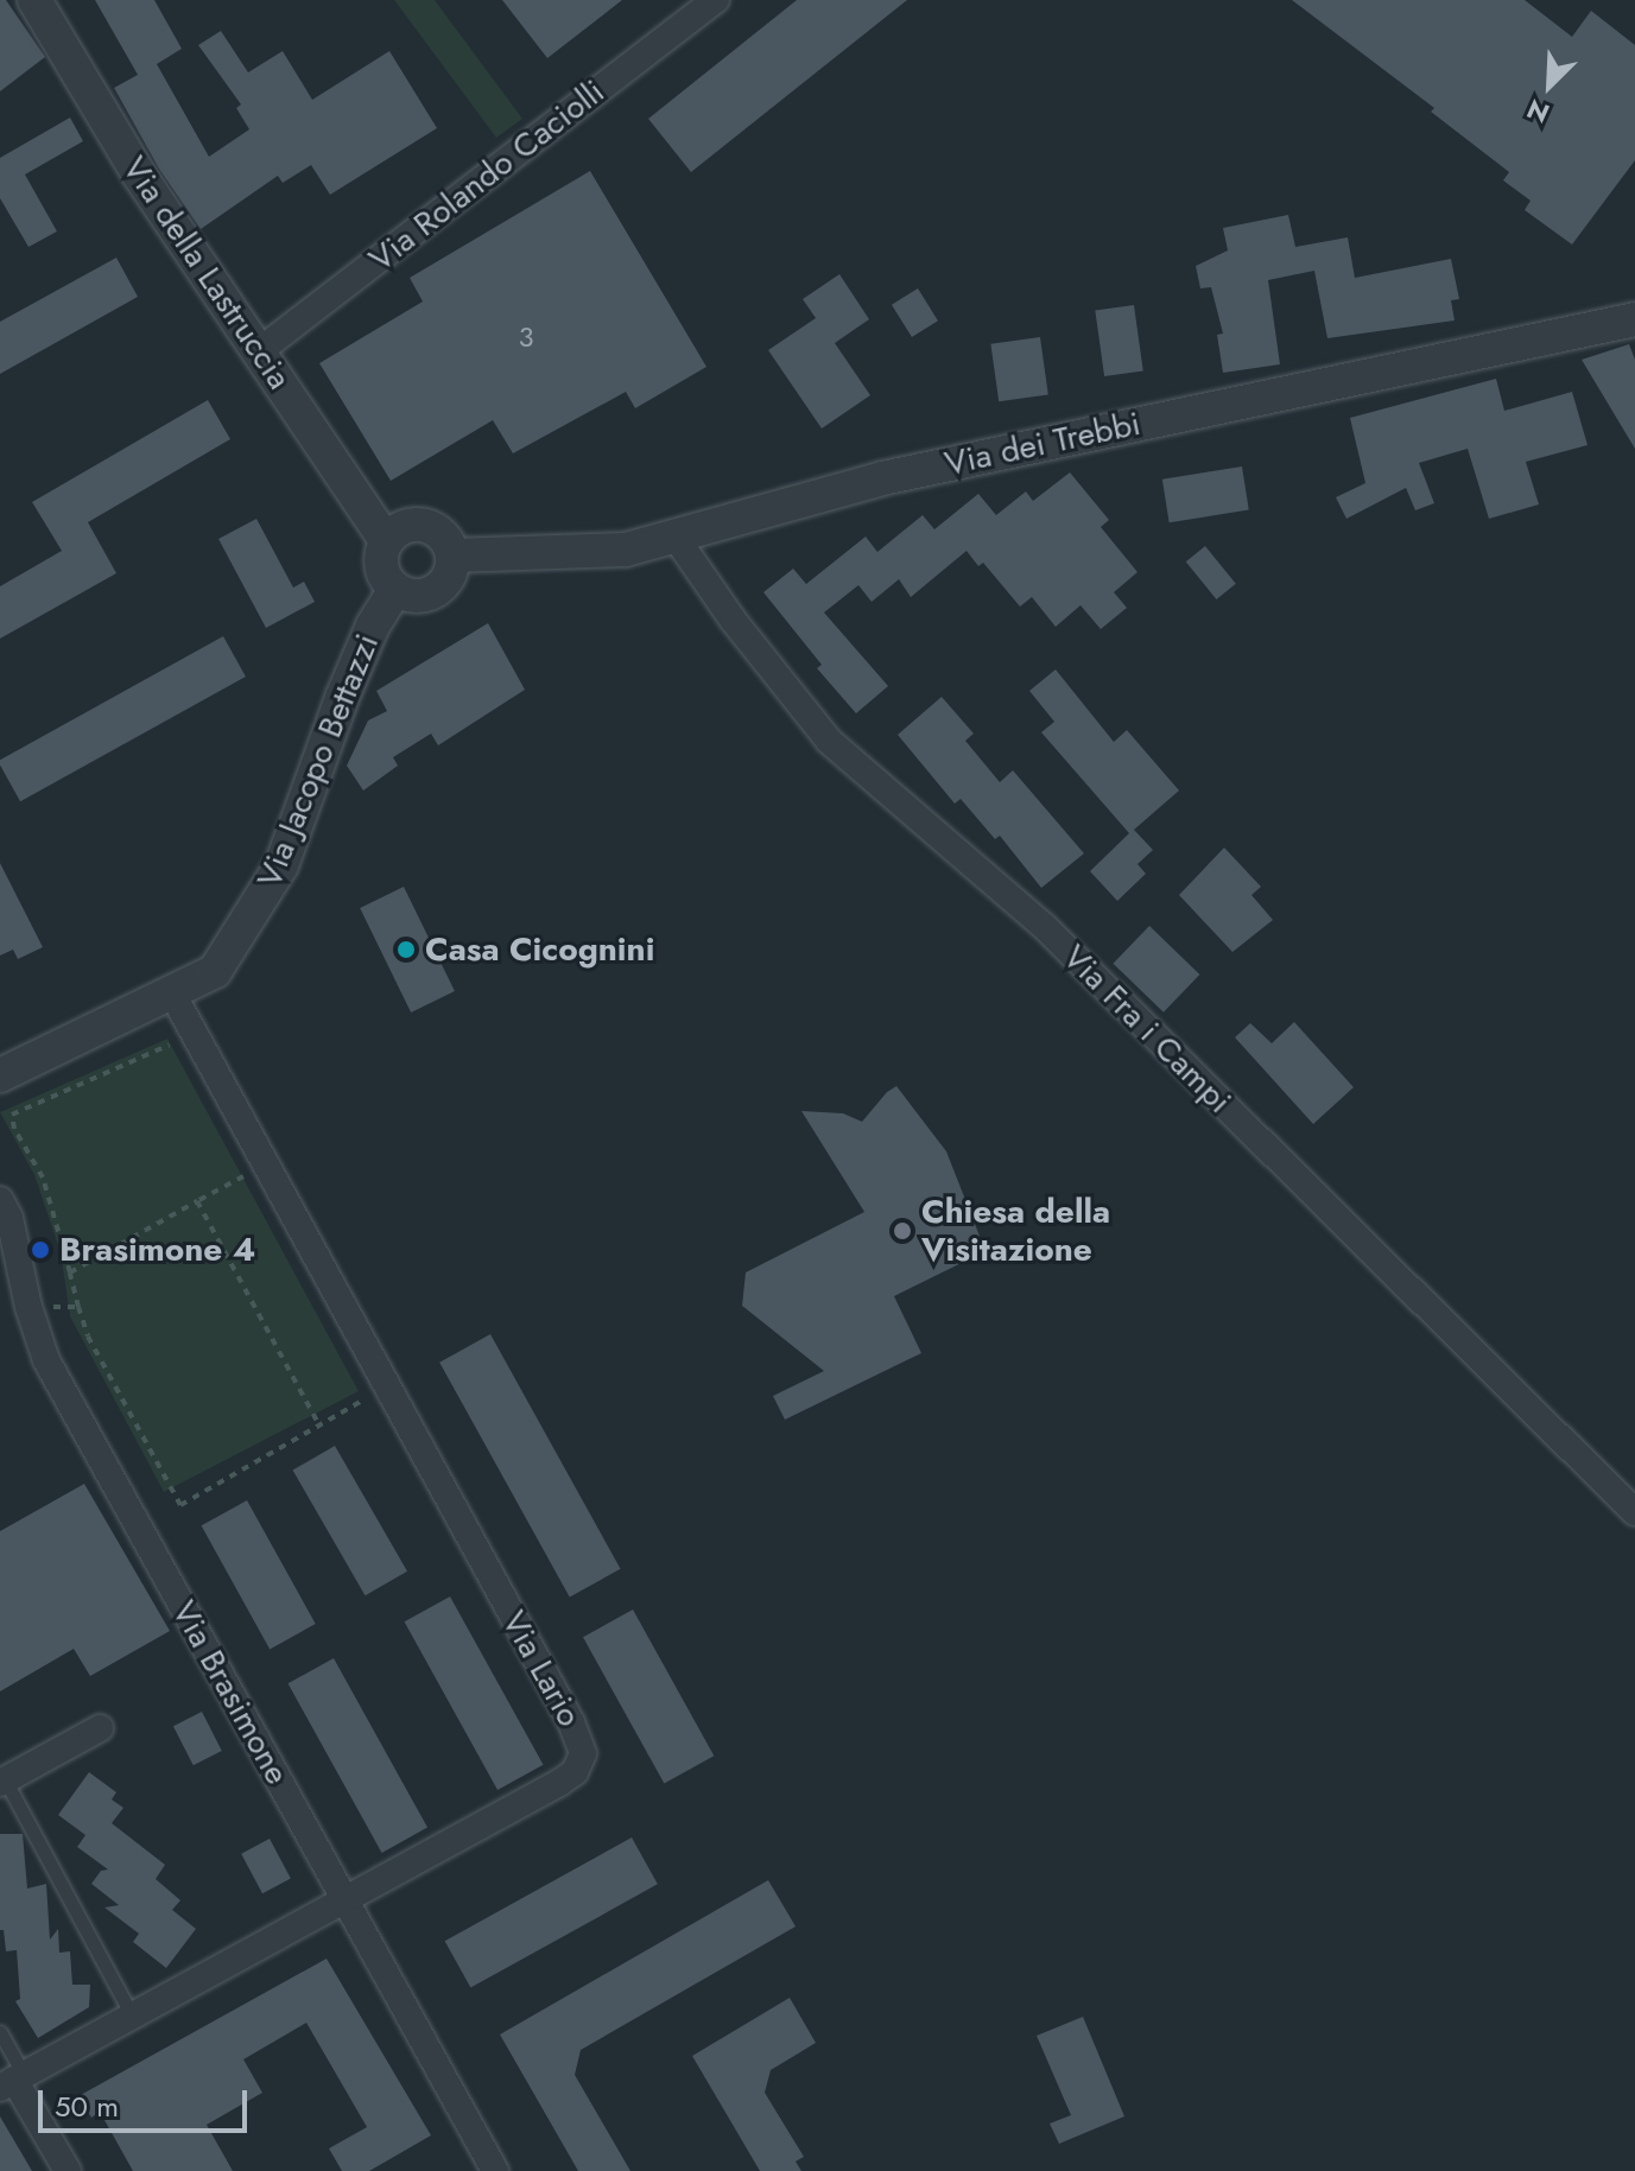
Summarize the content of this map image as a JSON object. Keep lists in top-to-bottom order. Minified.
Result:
{"streets":{"street":["Via Rolando Caciolli","Via della Lastruccia","Via dei Trebbi","Via Jacopo Bettazzi","Via Fra i Campi","Via Lario","Via Brasimone"]},"crossings":[["Via Rolando Caciolli","Via della Lastruccia"],["Via della Lastruccia","Via dei Trebbi"],["Via della Lastruccia","Via Jacopo Bettazzi"],["Via dei Trebbi","Via Jacopo Bettazzi"],["Via dei Trebbi","Via Fra i Campi"],["Via Jacopo Bettazzi","Via Lario"],["Via Lario","Via Brasimone"]],"places":["Casa Cicognini","Chiesa della Visitazione","Brasimone 4"],"house_numbers":["3"],"scale_bar":"50 m","north":"bottom left"}
